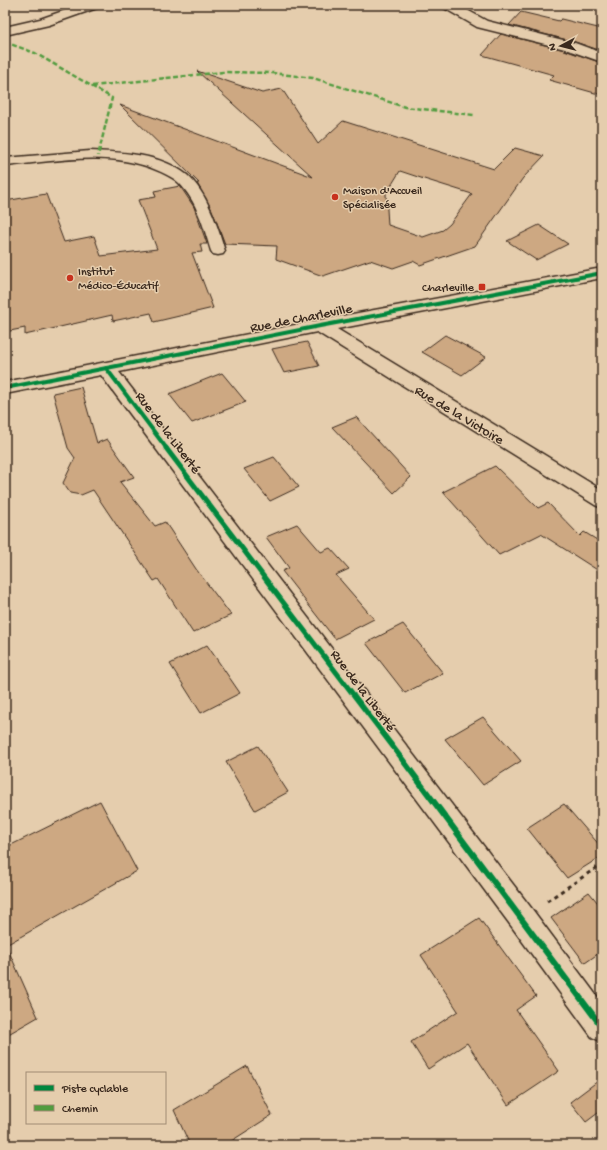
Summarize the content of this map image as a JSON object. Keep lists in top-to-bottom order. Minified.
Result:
{"streets":{"street":["Rue de Charleville","Rue de la Victoire","Rue de la Liberté"]},"crossings":[["Rue de Charleville","Rue de la Victoire"],["Rue de Charleville","Rue de la Liberté"]],"places":{"other":["Maison d'Accueil Spécialisée","Institut Médico-Éducatif"],"transit":["Charleville"]},"legend":["Piste cyclable","Chemin"],"north":"left"}
